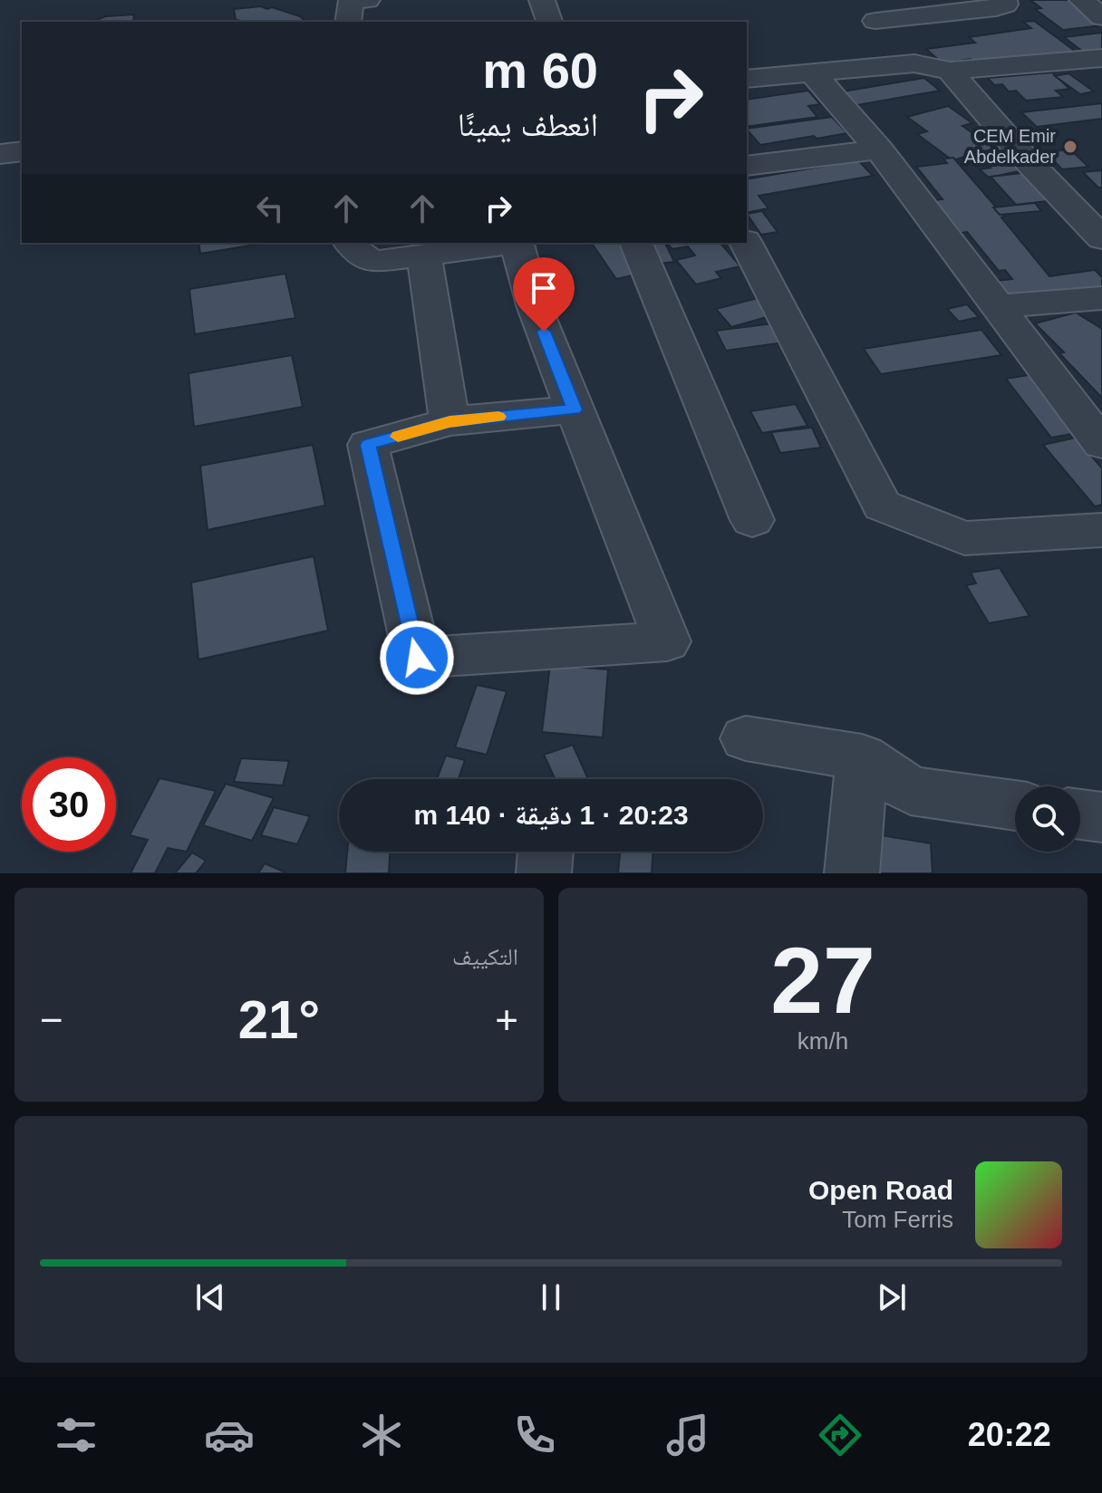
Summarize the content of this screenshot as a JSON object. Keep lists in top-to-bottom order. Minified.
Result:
{"places":["CEM Emir Abdelkader"],"page":{"turn":["60 m","انعطف يمينًا"],"limit":"30","trip":"20:23 · 1 دقيقة · 140 m","tile":[["27","km/h"],"التكييف"],"heat":["−","21°","+"],"song":["Open Road","Tom Ferris"],"tabs":"20:22"}}
